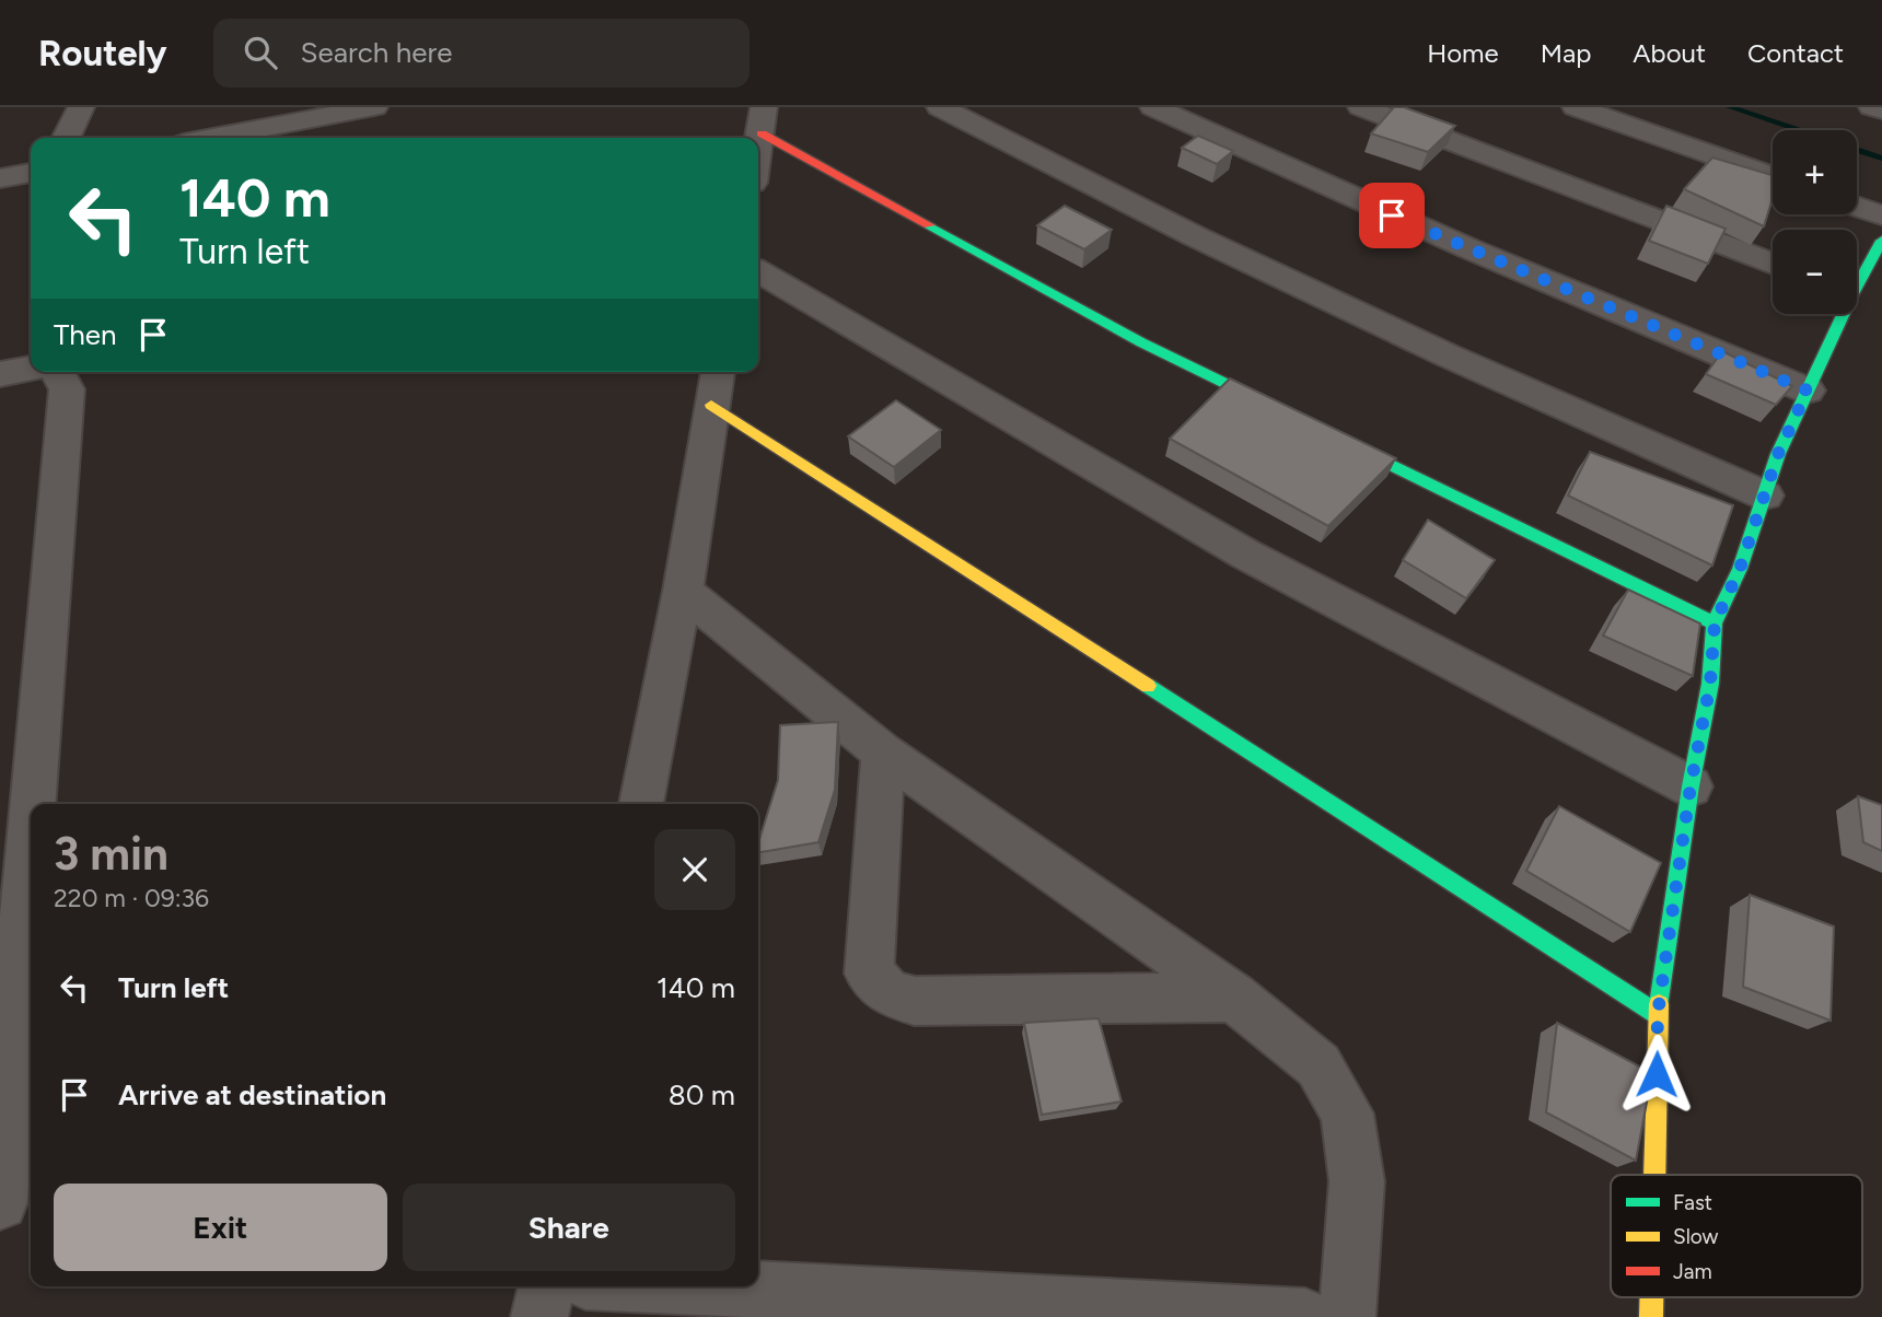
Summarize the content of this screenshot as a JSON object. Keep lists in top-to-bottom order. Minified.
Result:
{"legend":["Fast","Slow","Jam"],"page":{"header":"Routely","search":"Search here","nav":["Home","Map","About","Contact"],"map_buttons":["+","−"],"turn":["140 m","Turn left"],"then":"Then","heading":["3 min","220 m · 09:36"],"list":[{"name":"Turn left","value":"140 m"},{"name":"Arrive at destination","value":"80 m"}],"buttons":["Exit","Share"]}}
